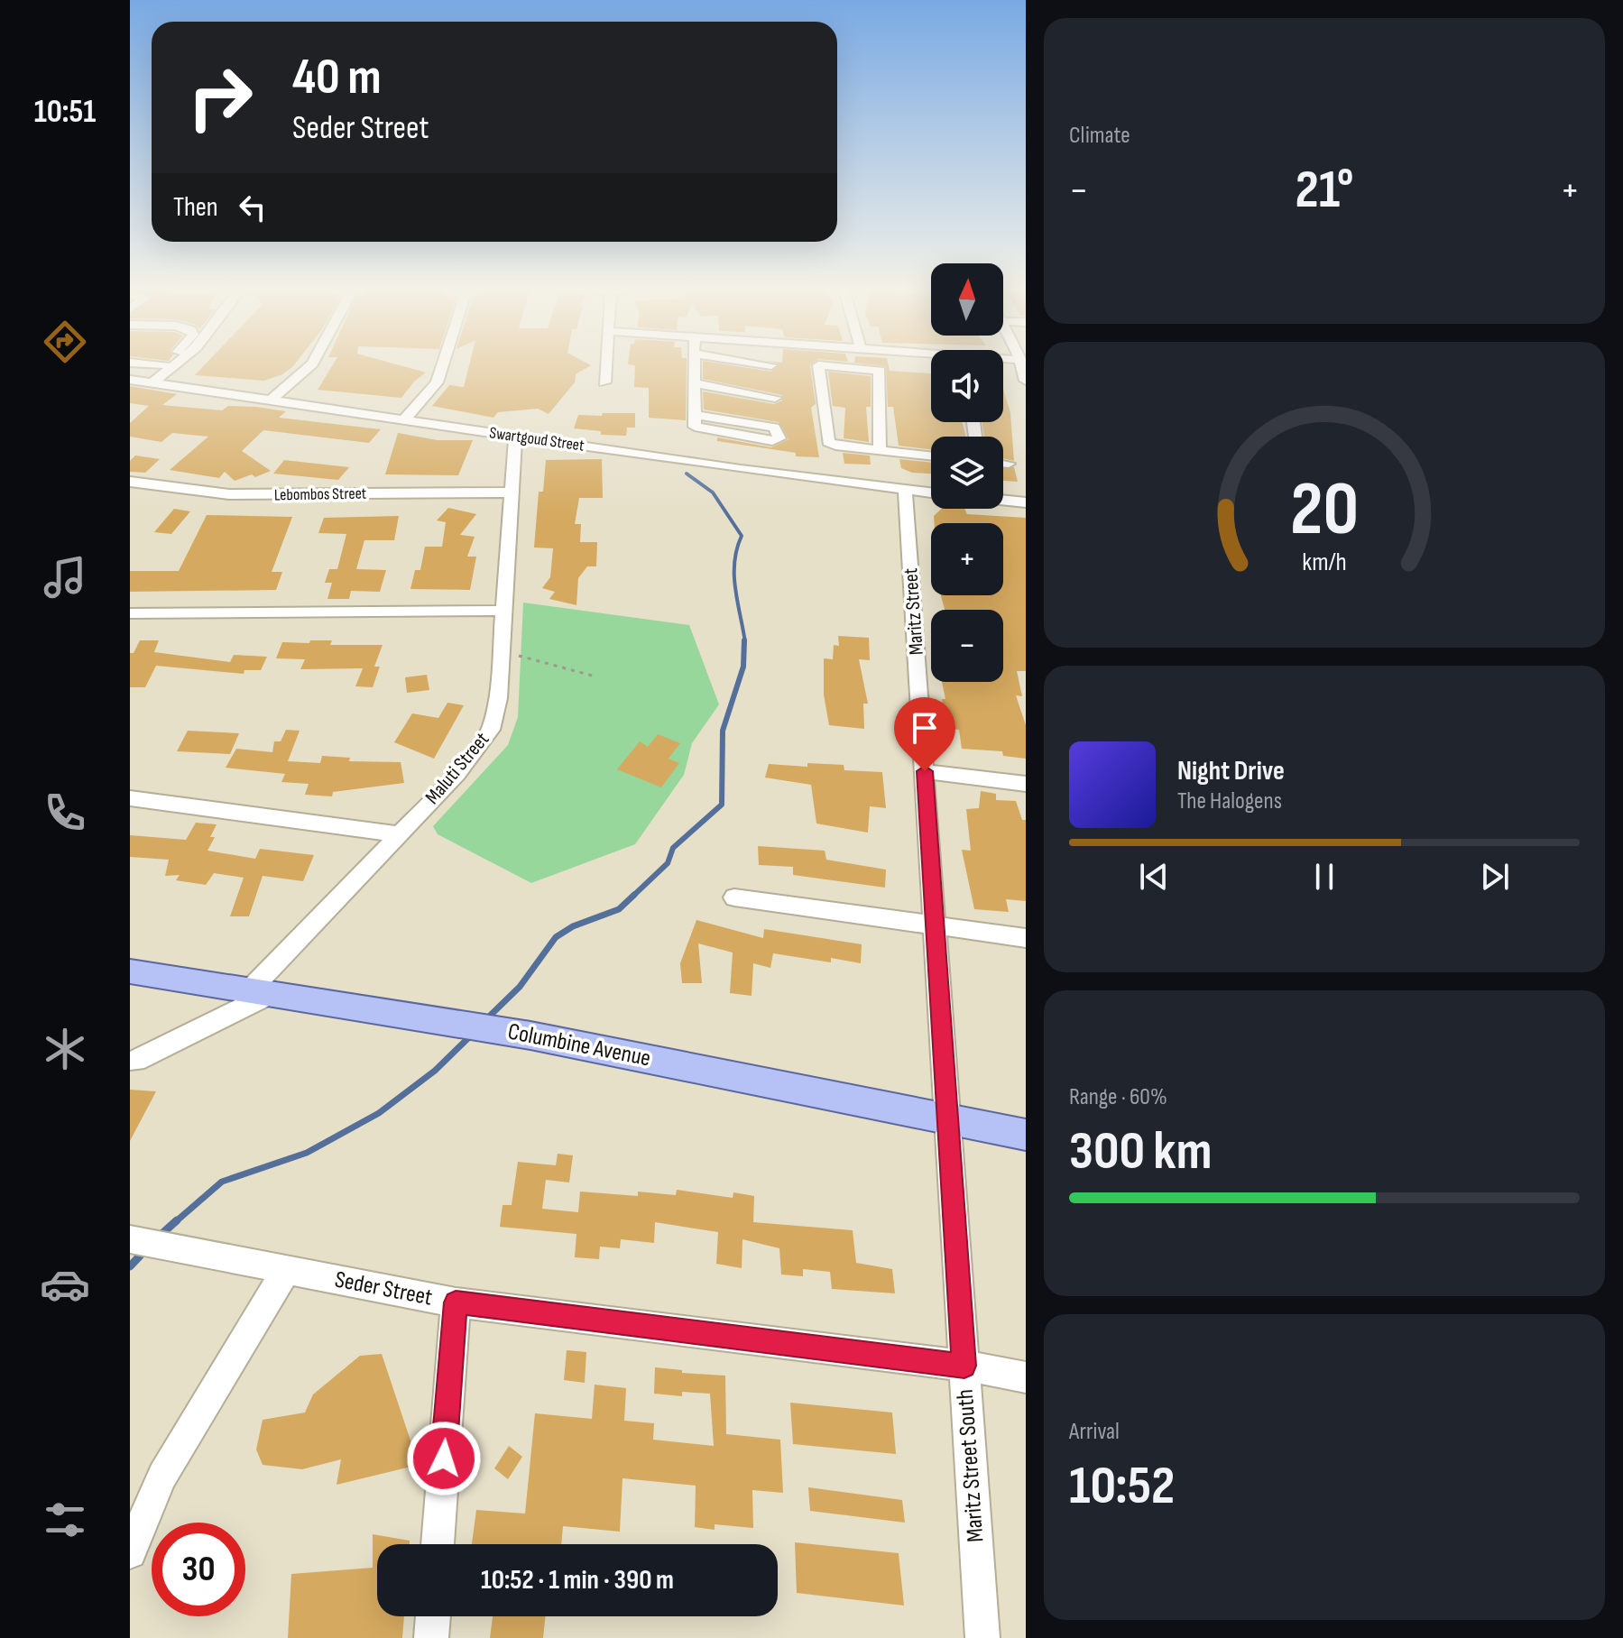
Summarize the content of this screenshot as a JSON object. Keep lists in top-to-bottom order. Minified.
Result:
{"streets":{"main road":["Columbine Avenue"],"street":["Swartgoud Street","Lebombos Street","Maritz Street","Maluti Street","Seder Street","Maritz Street South"]},"crossings":[["Swartgoud Street","Maritz Street"],["Swartgoud Street","Maluti Street"],["Lebombos Street","Maluti Street"],["Maritz Street","Columbine Avenue"],["Maritz Street","Maritz Street South"],["Maluti Street","Columbine Avenue"],["Columbine Avenue","Maritz Street South"],["Seder Street","Maritz Street South"]],"north":"top","page":{"tabs":"10:51","tile":["Climate",["Range · 60%","300 km"],["Arrival","10:52"]],"turn":["40 m","Seder Street"],"heat":["−","21°","+"],"then":"Then","map_buttons":["+","−"],"song":["Night Drive","The Halogens"],"limit":"30","trip":"10:52 · 1 min · 390 m","gauge":["20","km/h"]}}
